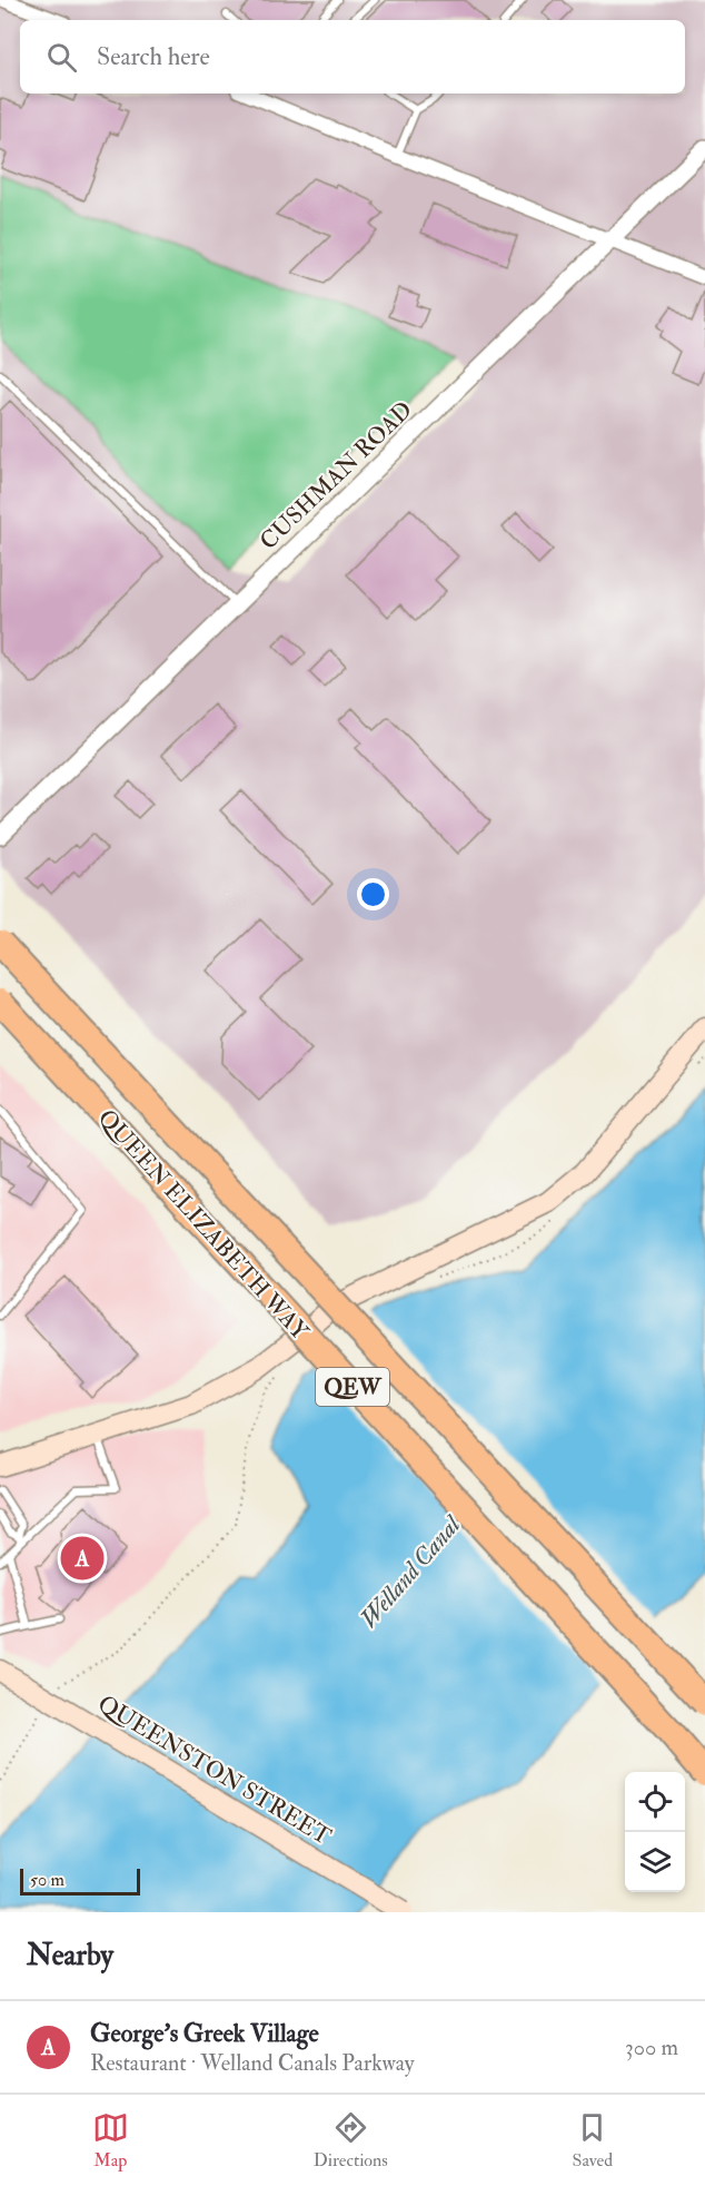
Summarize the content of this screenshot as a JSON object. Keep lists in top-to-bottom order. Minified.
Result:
{"streets":{"highway":["QUEEN ELIZABETH WAY","QEW"],"main road":["QUEENSTON STREET"],"street":["CUSHMAN ROAD"]},"water":["Welland Canal"],"scale_bar":"50 m","page":{"search":"Search here","pins":"A","scale":"50 m","heading":"Nearby","list":[{"mark":"A","name":"George's Greek Village","note":"Restaurant · Welland Canals Parkway","value":"300 m"}],"nav":["Map","Directions","Saved"]}}
